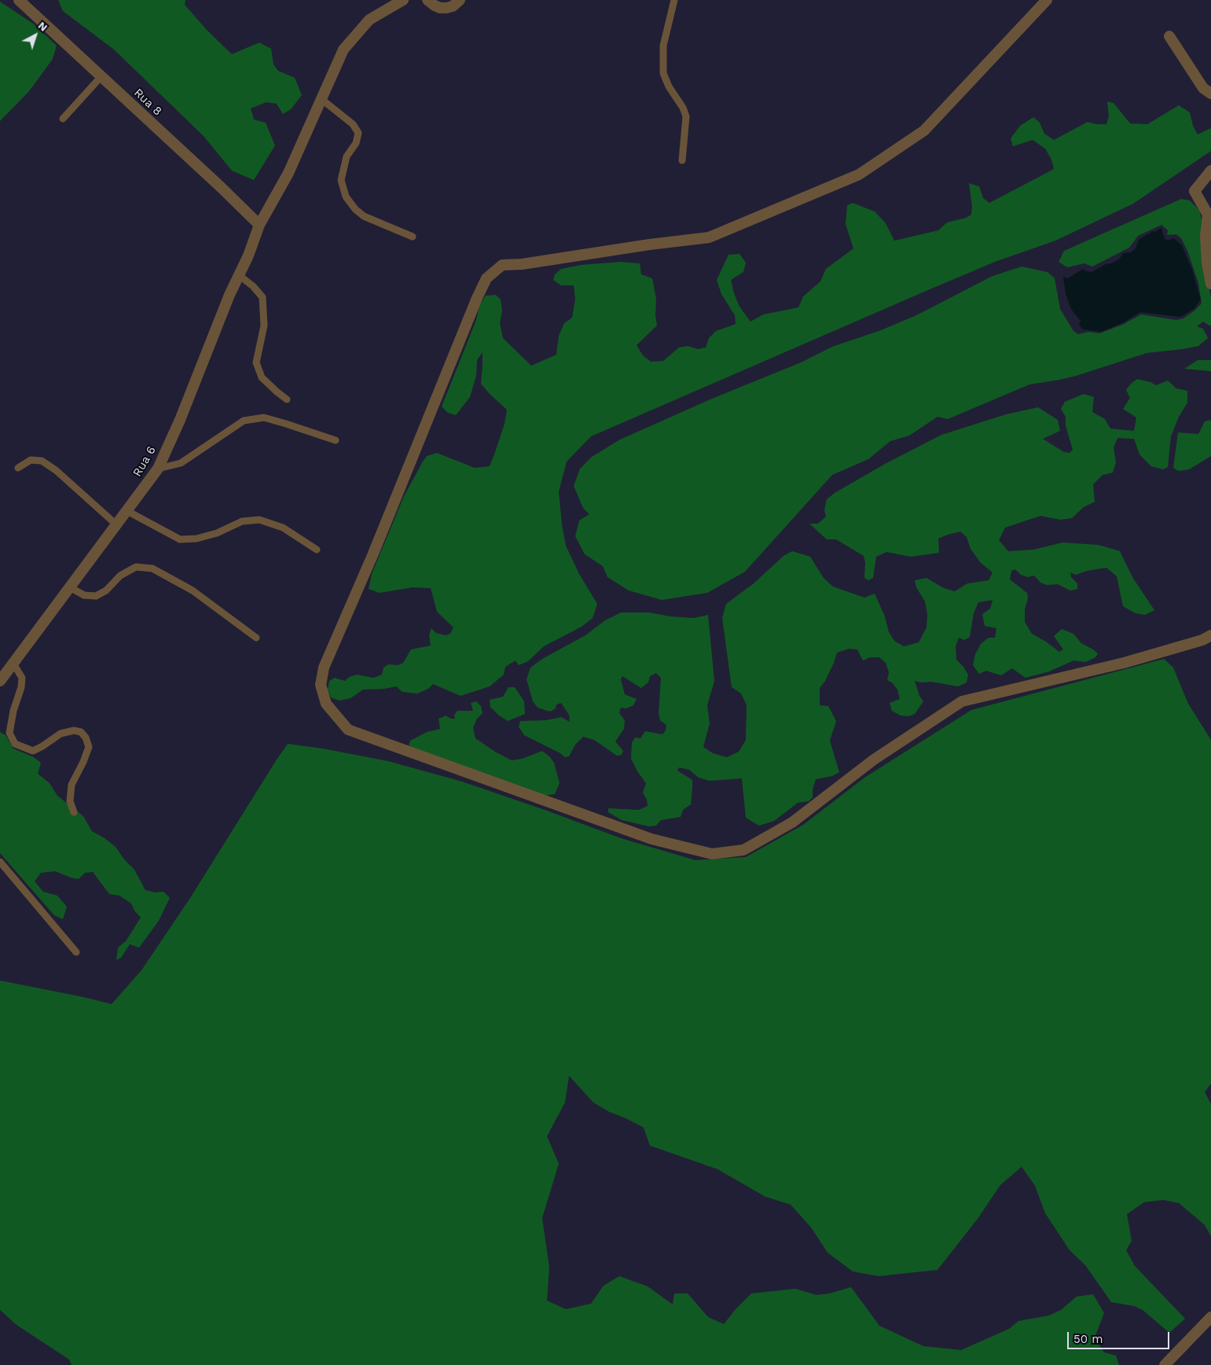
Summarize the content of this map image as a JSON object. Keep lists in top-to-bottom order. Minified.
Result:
{"streets":{"street":["Rua 8","Rua 6"]},"crossings":[["Rua 8","Rua 6"]],"scale_bar":"50 m","north":"top right"}
